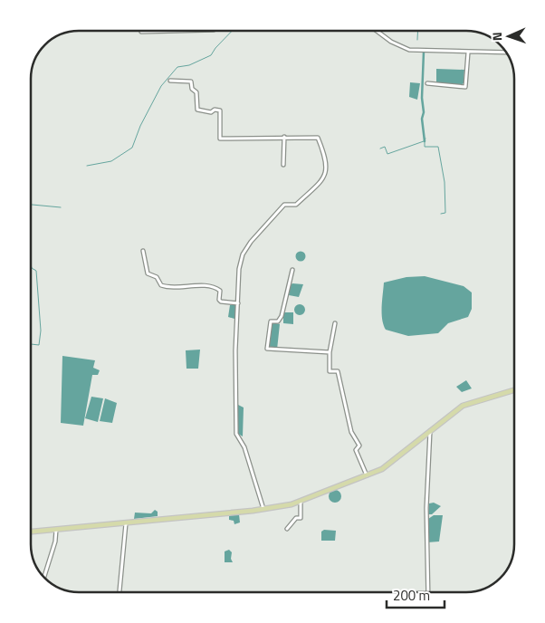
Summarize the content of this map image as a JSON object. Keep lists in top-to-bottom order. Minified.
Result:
{"scale_bar":"200 m","north":"left"}
